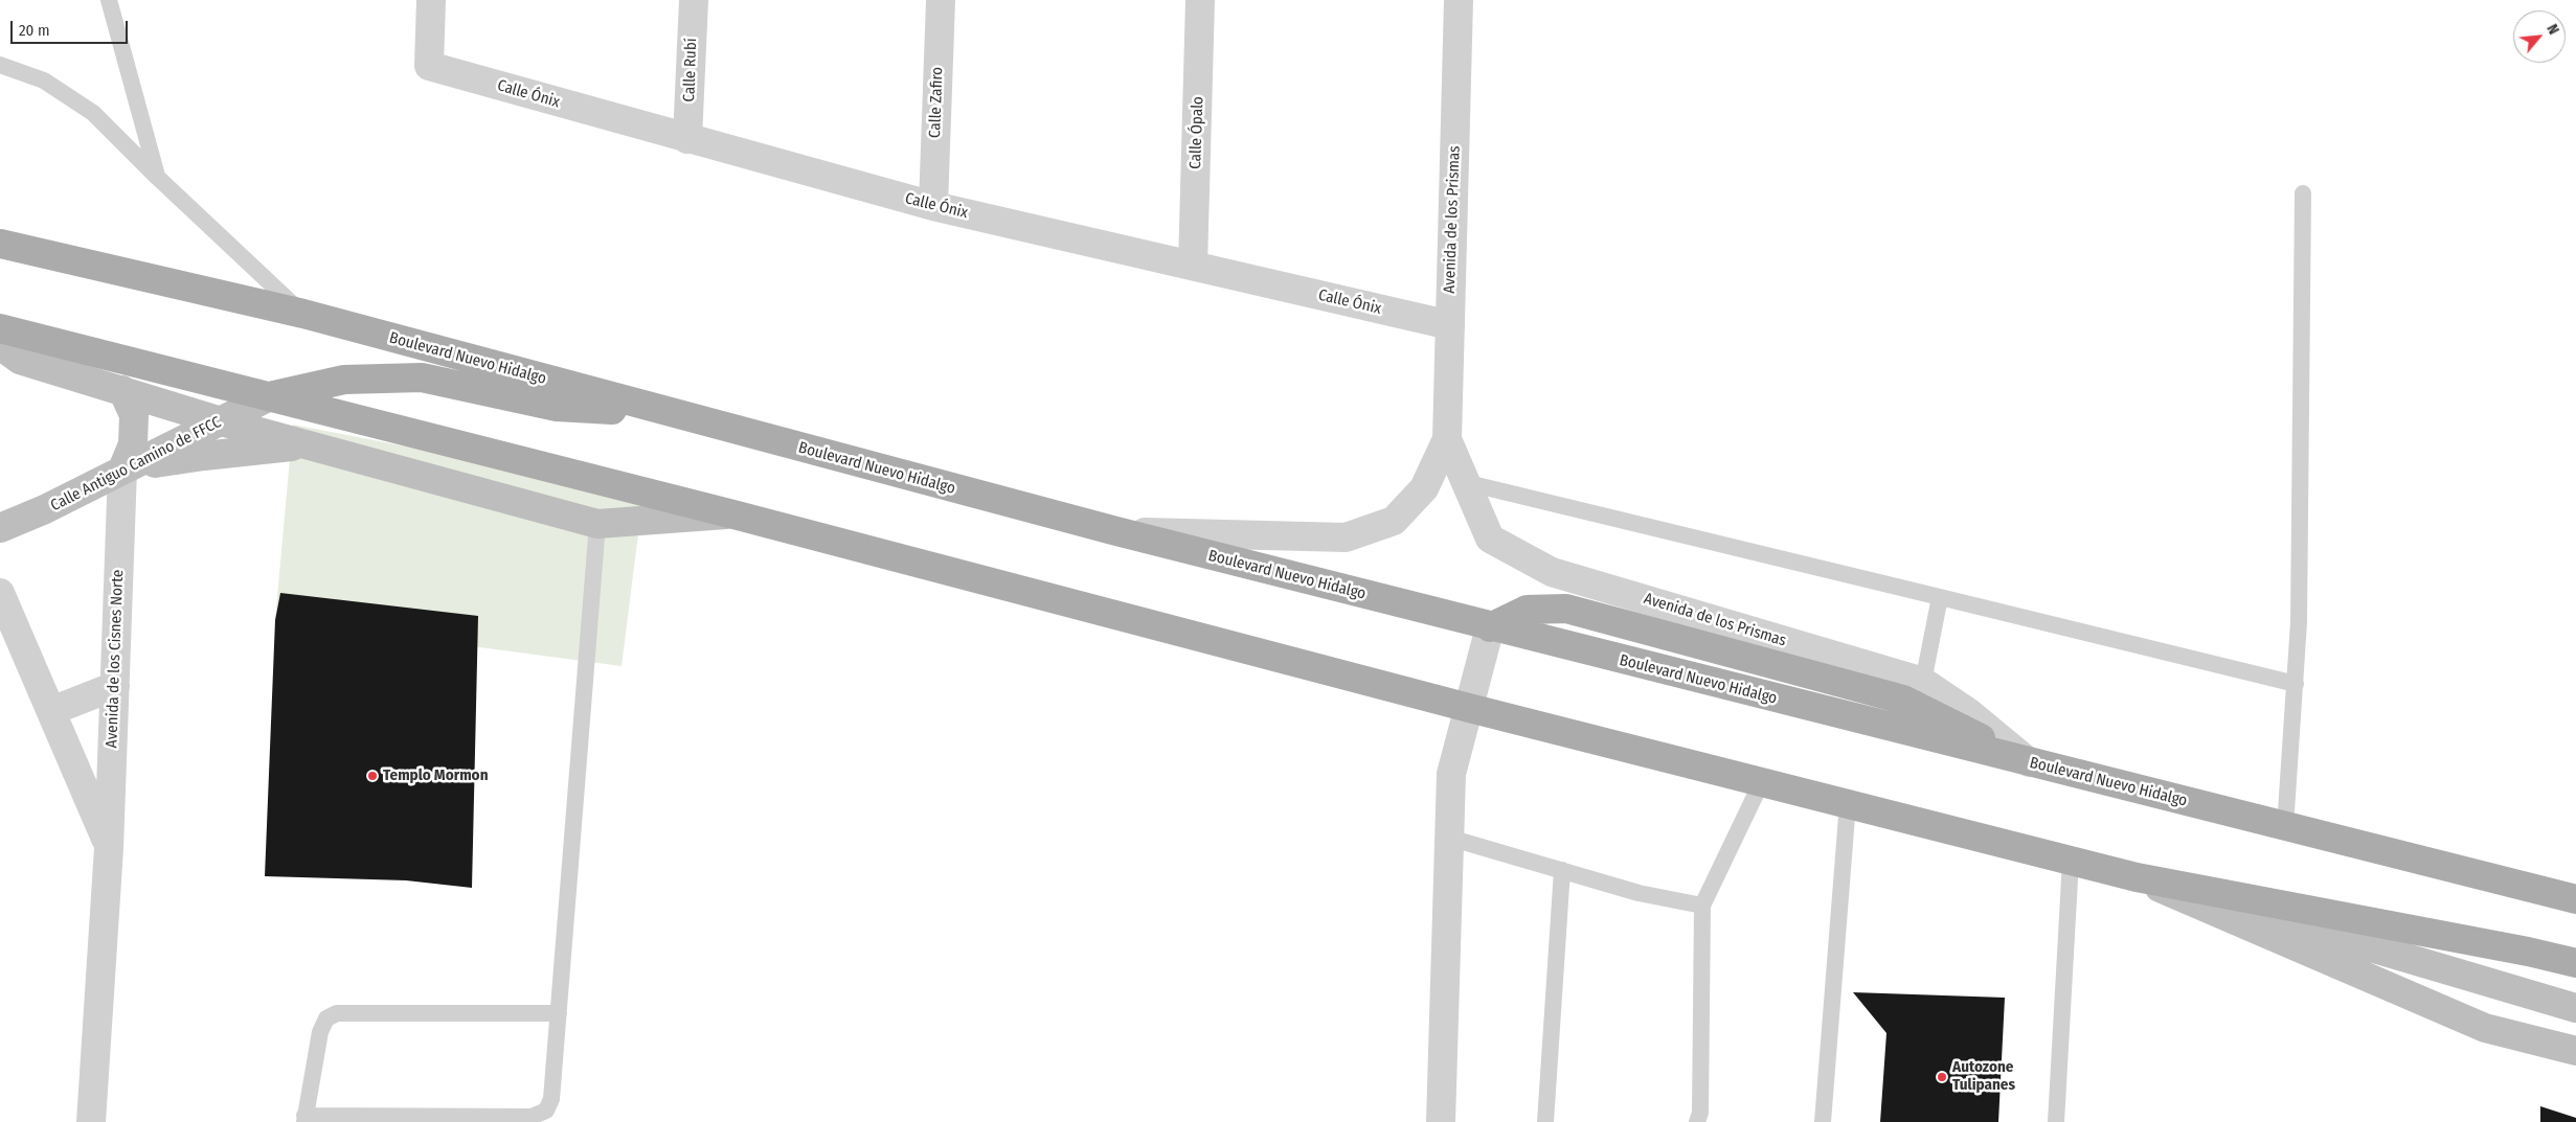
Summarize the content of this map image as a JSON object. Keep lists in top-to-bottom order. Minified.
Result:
{"streets":{"main road":["Boulevard Nuevo Hidalgo","Calle Antiguo Camino de FFCC"],"street":["Calle Rubí","Calle Ónix","Calle Zafiro","Calle Ópalo","Avenida de los Prismas","Avenida de los Cisnes Norte"]},"crossings":[["Calle Rubí","Calle Ónix"],["Calle Ónix","Calle Zafiro"],["Calle Ónix","Calle Ópalo"],["Calle Ónix","Avenida de los Prismas"],["Avenida de los Prismas","Boulevard Nuevo Hidalgo"],["Calle Antiguo Camino de FFCC","Avenida de los Cisnes Norte"]],"places":["Templo Mormon","Autozone Tulipanes"],"scale_bar":"20 m","north":"top right"}
